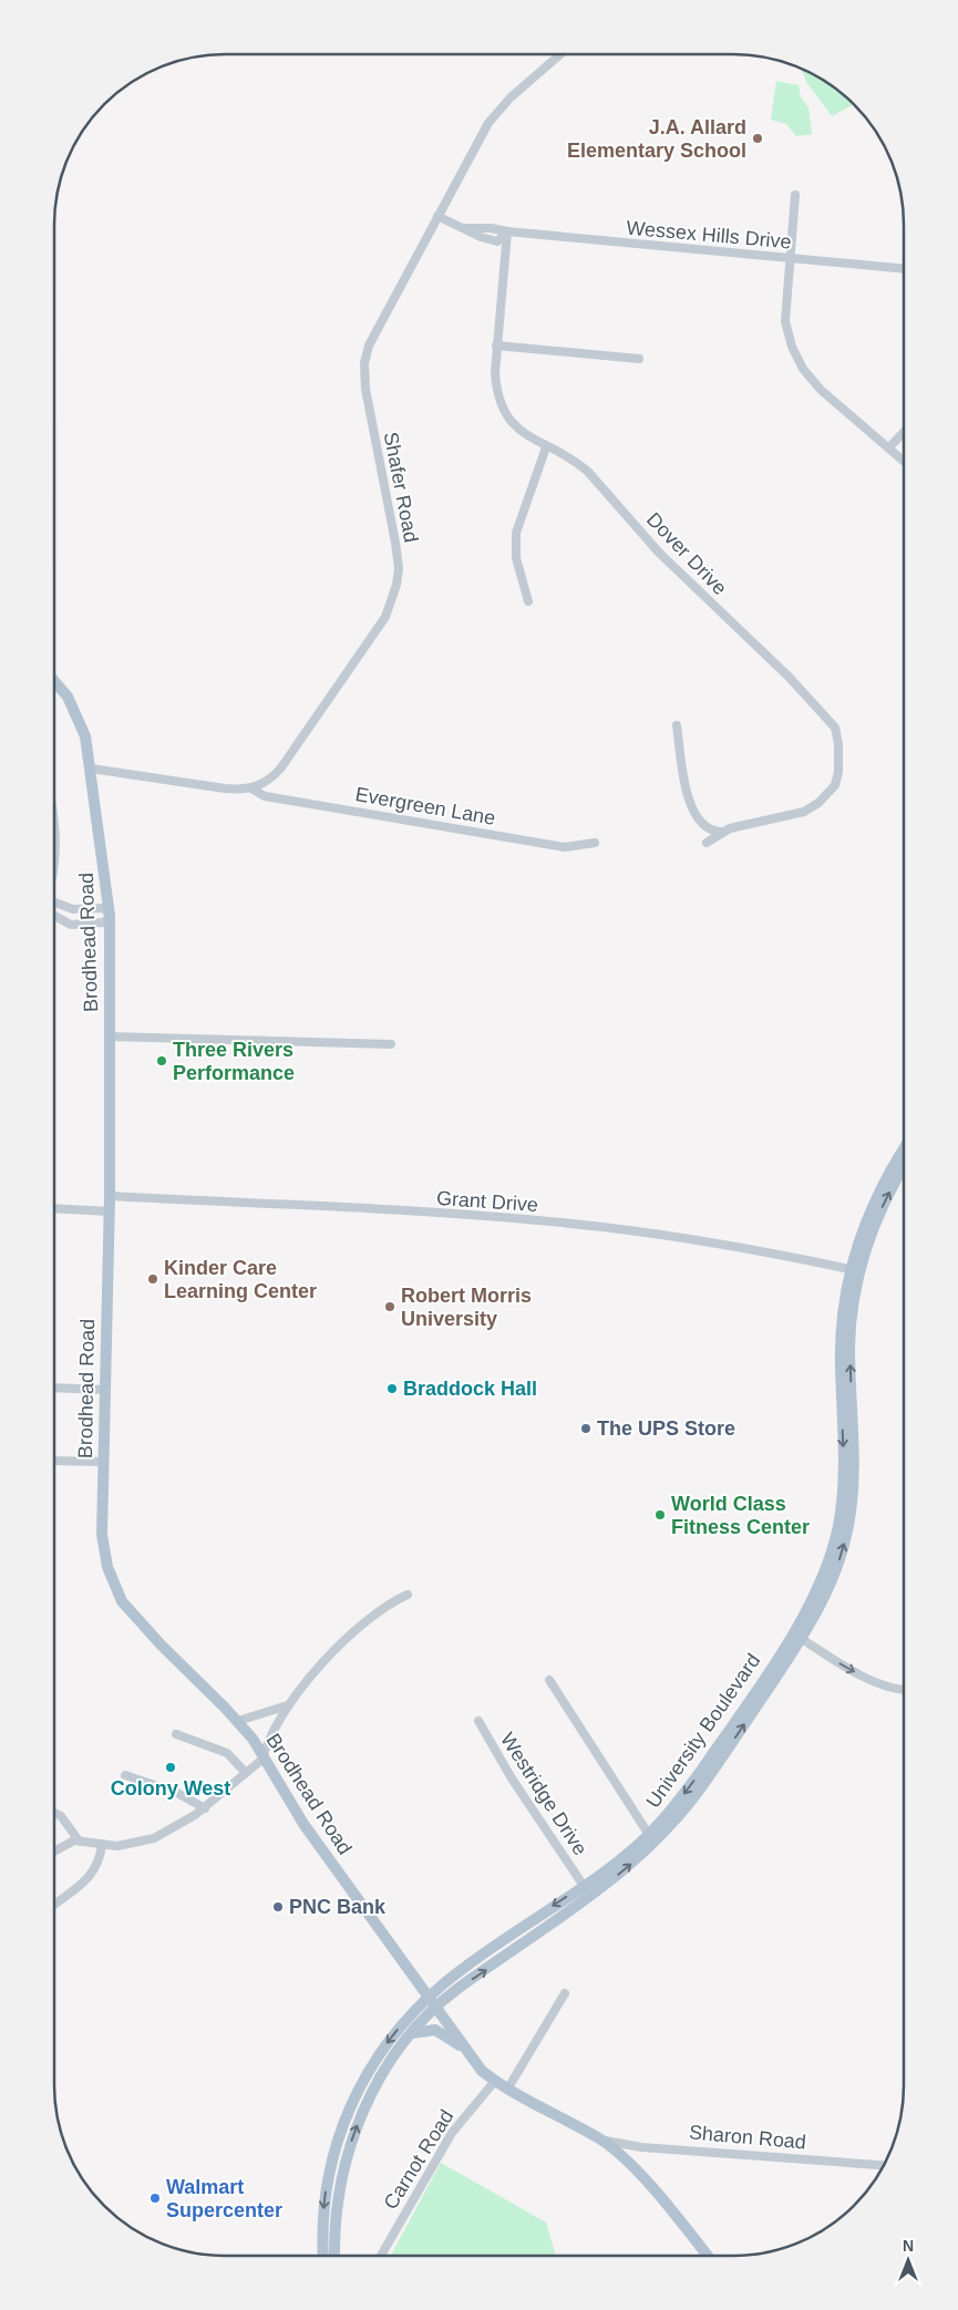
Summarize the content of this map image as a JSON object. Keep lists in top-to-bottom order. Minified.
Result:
{"streets":{"main road":["Brodhead Road","University Boulevard"],"street":["Wessex Hills Drive","Shafer Road","Dover Drive","Evergreen Lane","Grant Drive","Westridge Drive","Sharon Road","Carnot Road"]},"crossings":[["Wessex Hills Drive","Shafer Road"],["Wessex Hills Drive","Dover Drive"],["Shafer Road","Evergreen Lane"],["Brodhead Road","Grant Drive"],["Brodhead Road","University Boulevard"],["Brodhead Road","Sharon Road"],["Brodhead Road","Carnot Road"],["Grant Drive","University Boulevard"],["University Boulevard","Westridge Drive"]],"places":["J.A. Allard Elementary School","Three Rivers Performance","Kinder Care Learning Center","Robert Morris University","Braddock Hall","The UPS Store","World Class Fitness Center","Colony West","PNC Bank","Walmart Supercenter"],"north":"top"}
